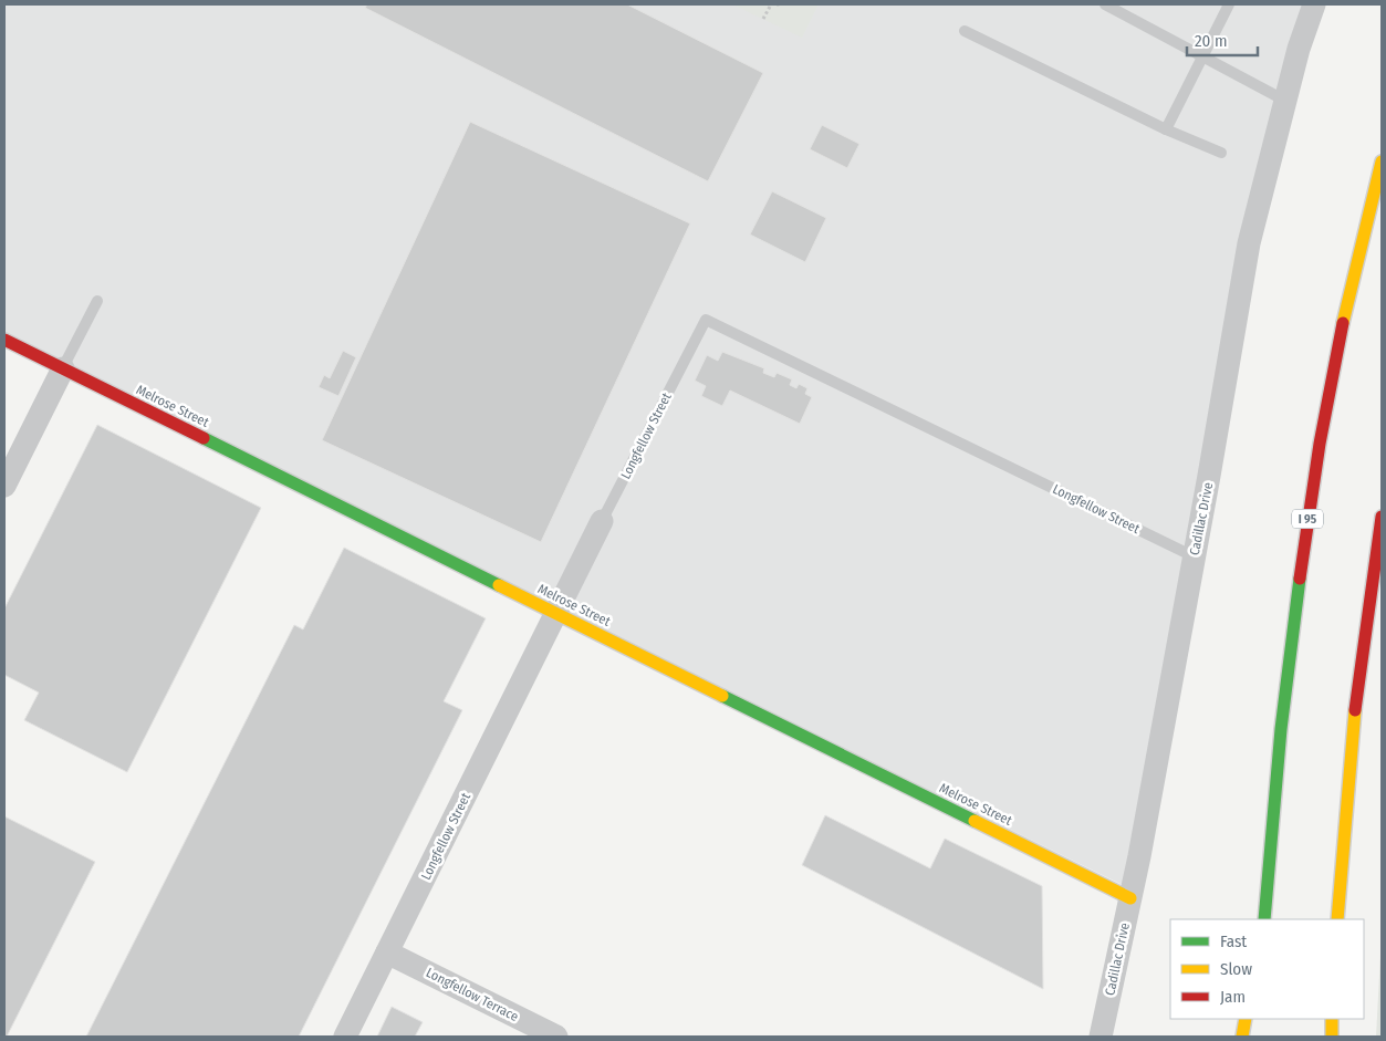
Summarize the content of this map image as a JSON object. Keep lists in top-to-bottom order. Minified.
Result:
{"streets":{"main road":["Melrose Street","I 95"],"street":["Longfellow Street","Cadillac Drive","Longfellow Terrace"]},"crossings":[["Melrose Street","Longfellow Street"],["Melrose Street","Cadillac Drive"],["Longfellow Street","Cadillac Drive"],["Longfellow Street","Longfellow Terrace"]],"legend":["Fast","Slow","Jam"],"scale_bar":"20 m"}
